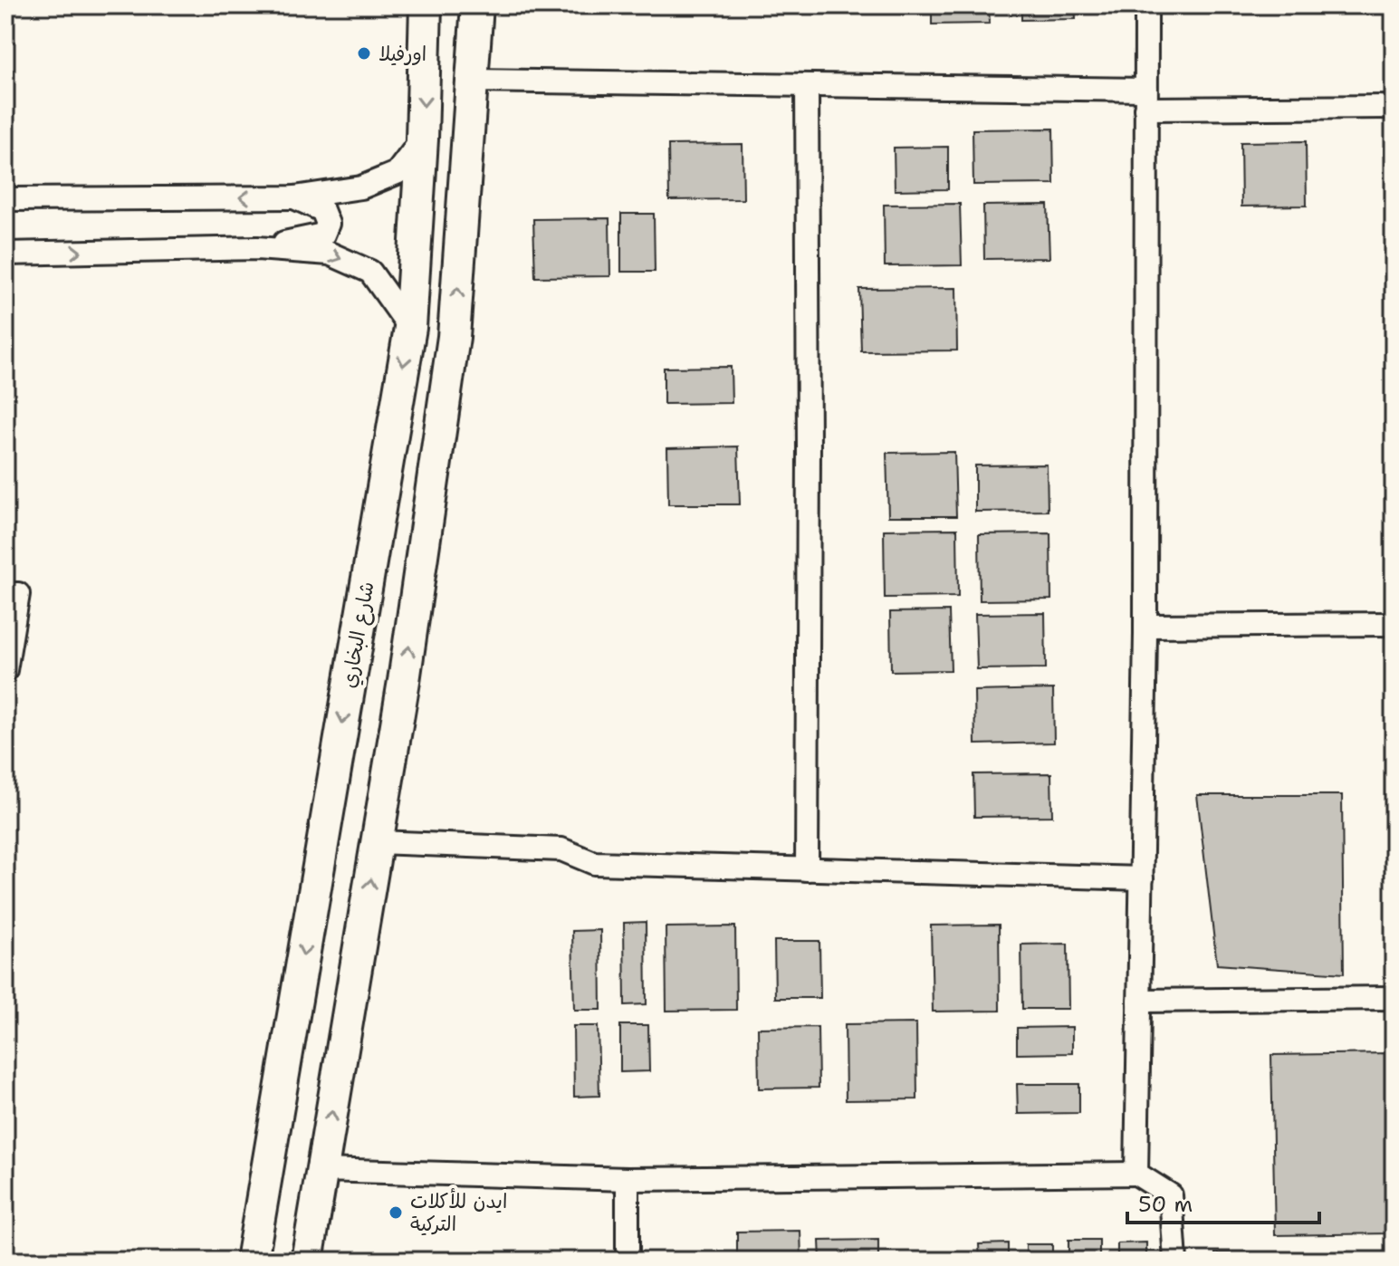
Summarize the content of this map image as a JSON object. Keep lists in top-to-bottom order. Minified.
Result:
{"streets":{"main road":["شارع البخاري"]},"places":["اورفيلا","ايدن للأكلات التركية"],"scale_bar":"50 m"}
